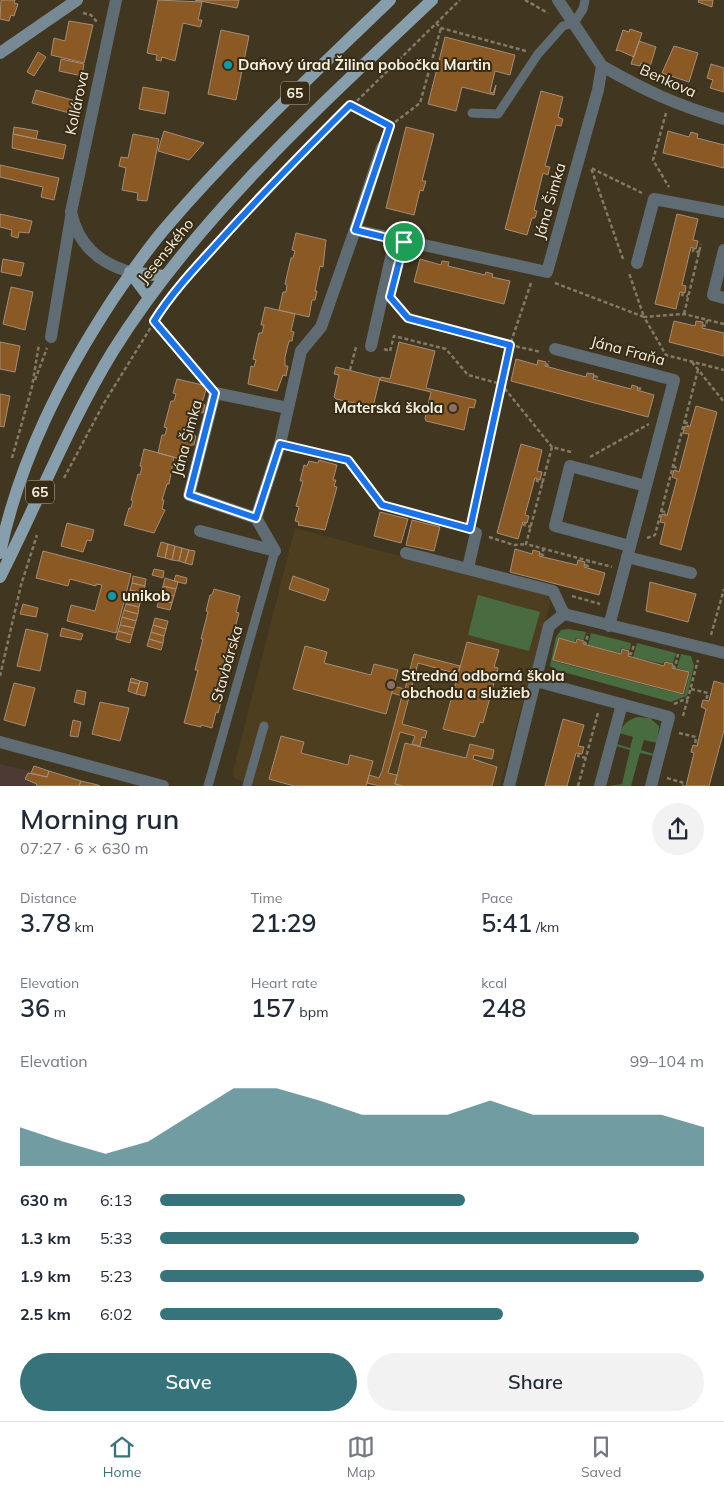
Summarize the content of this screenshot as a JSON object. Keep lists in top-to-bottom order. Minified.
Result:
{"streets":{"main road":["65","Jesenského"],"street":["Benkova","Kollárova","Jána Šimka","Jána Fraňa"],"lane":["Stavbárska"]},"crossings":[["Benkova","Jána Šimka"],["65","Kollárova"],["65","Jesenského"],["Kollárova","Jesenského"]],"places":["Daňový úrad Žilina pobočka Martin","Materská škola","unikob","Stredná odborná škola obchodu a služieb"],"page":{"heading":["Morning run","07:27 · 6 × 630 m"],"stats":[["Distance","3.78 km"],["Time","21:29"],["Pace","5:41 /km"],["Elevation","36 m"],["Heart rate","157 bpm"],["kcal","248"]],"chart":["Elevation","99–104 m"],"list":[{"name":"630 m","note":"6:13"},{"name":"1.3 km","note":"5:33"},{"name":"1.9 km","note":"5:23"},{"name":"2.5 km","note":"6:02"}],"buttons":["Save","Share"],"tabs":["Home","Map","Saved"]}}
